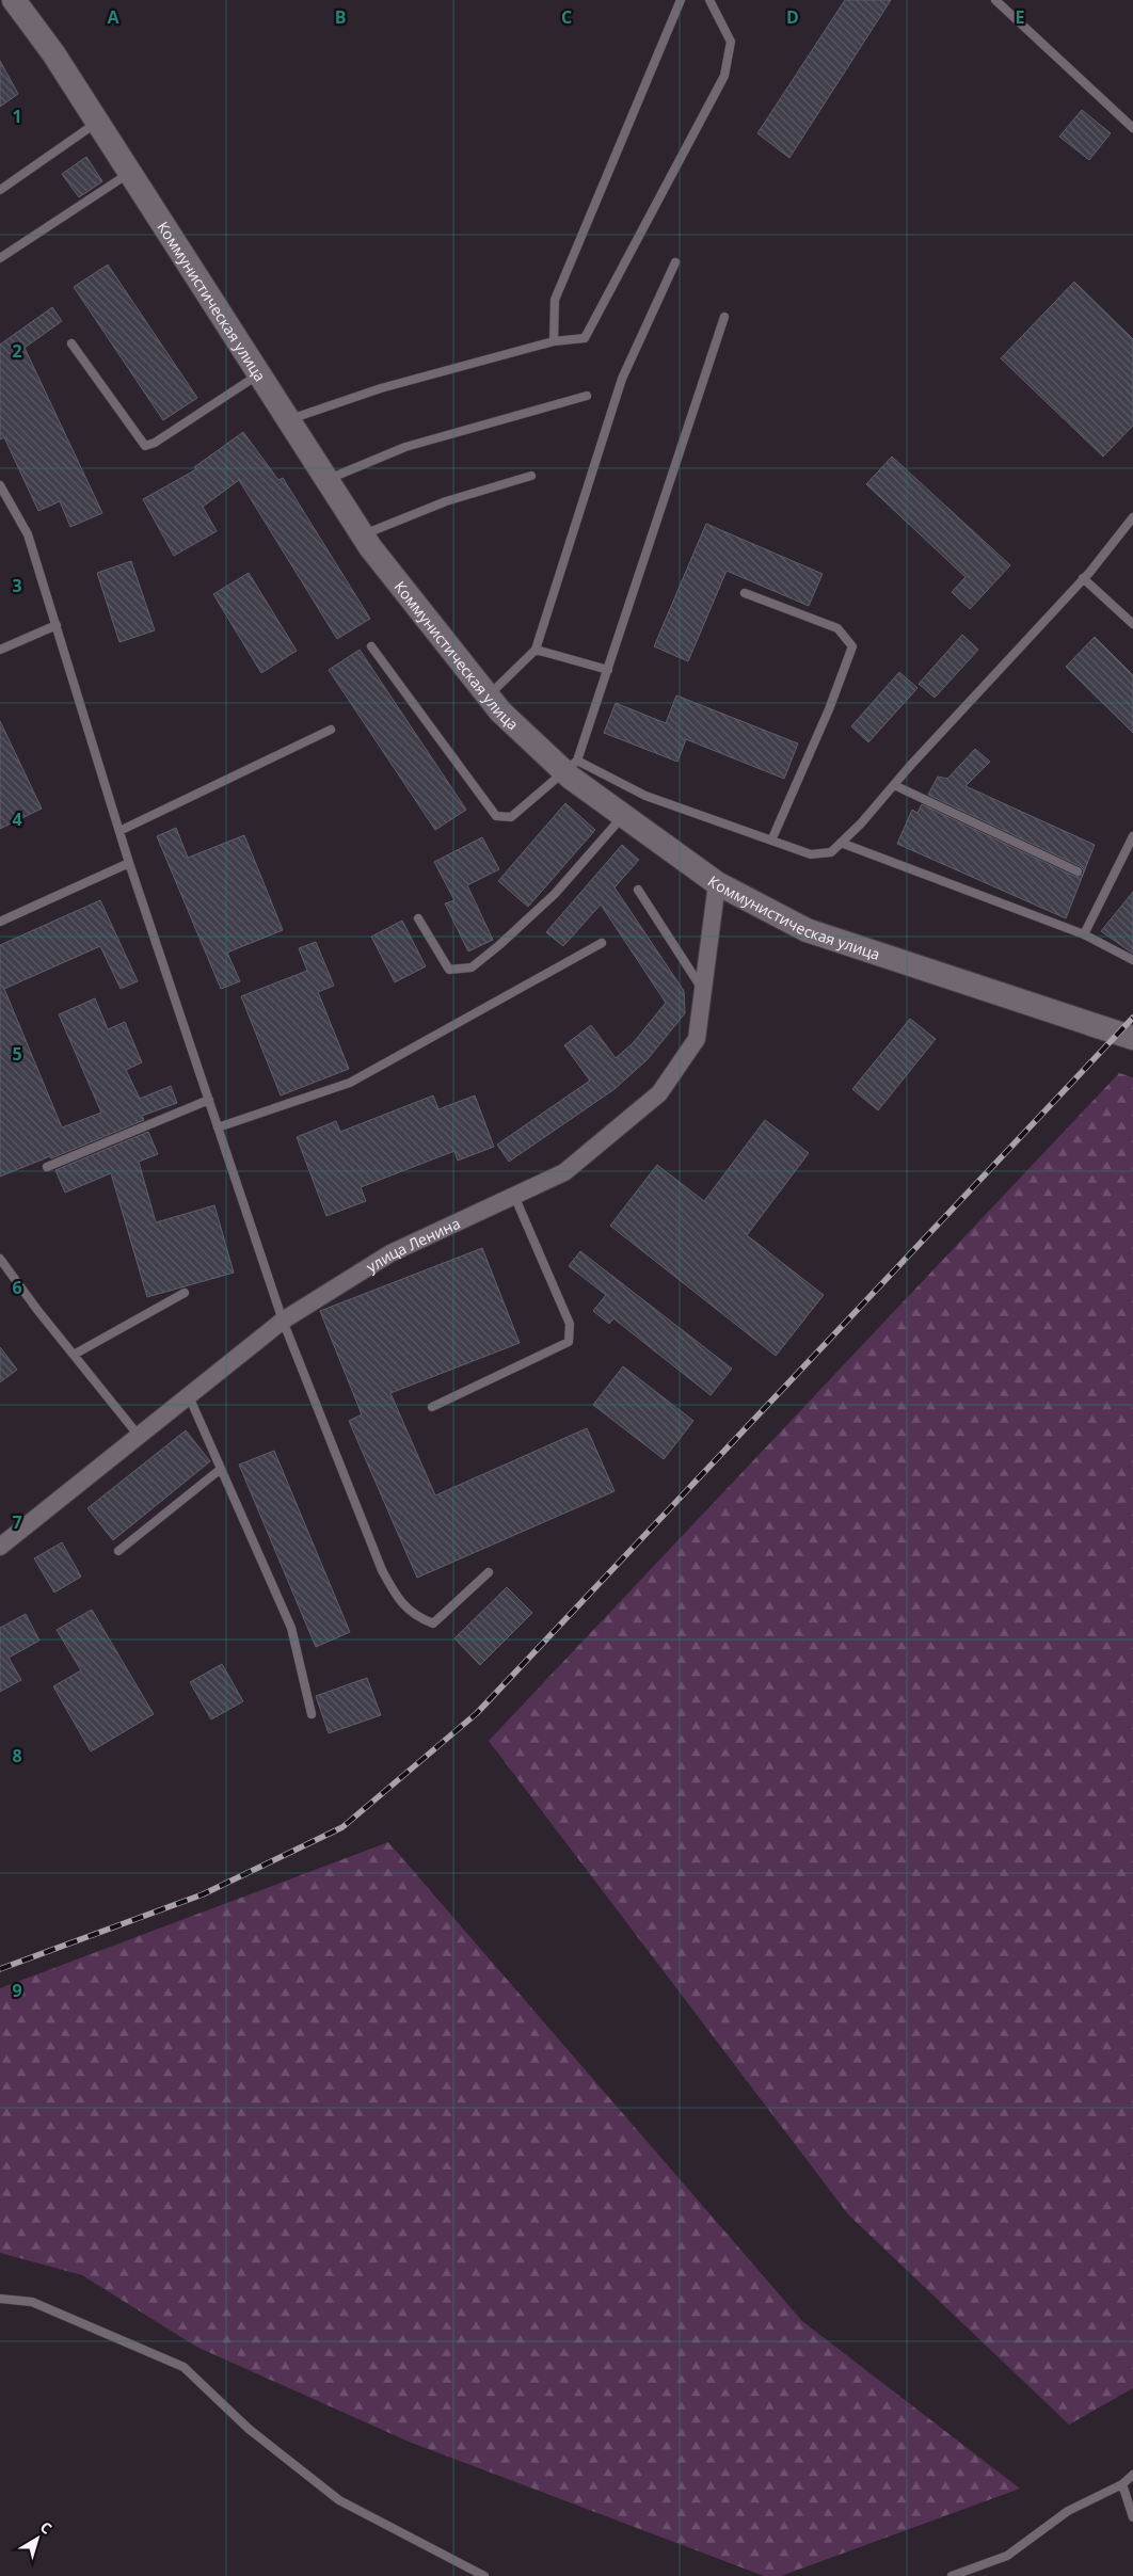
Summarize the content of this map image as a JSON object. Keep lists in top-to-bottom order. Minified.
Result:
{"streets":{"main road":["Коммунистическая улица"],"street":["улица Ленина"]},"crossings":[["Коммунистическая улица","улица Ленина"]],"north":"top right","grid":{"columns":["A","B","C","D","E"],"rows":["1","2","3","4","5","6","7","8","9"]}}
